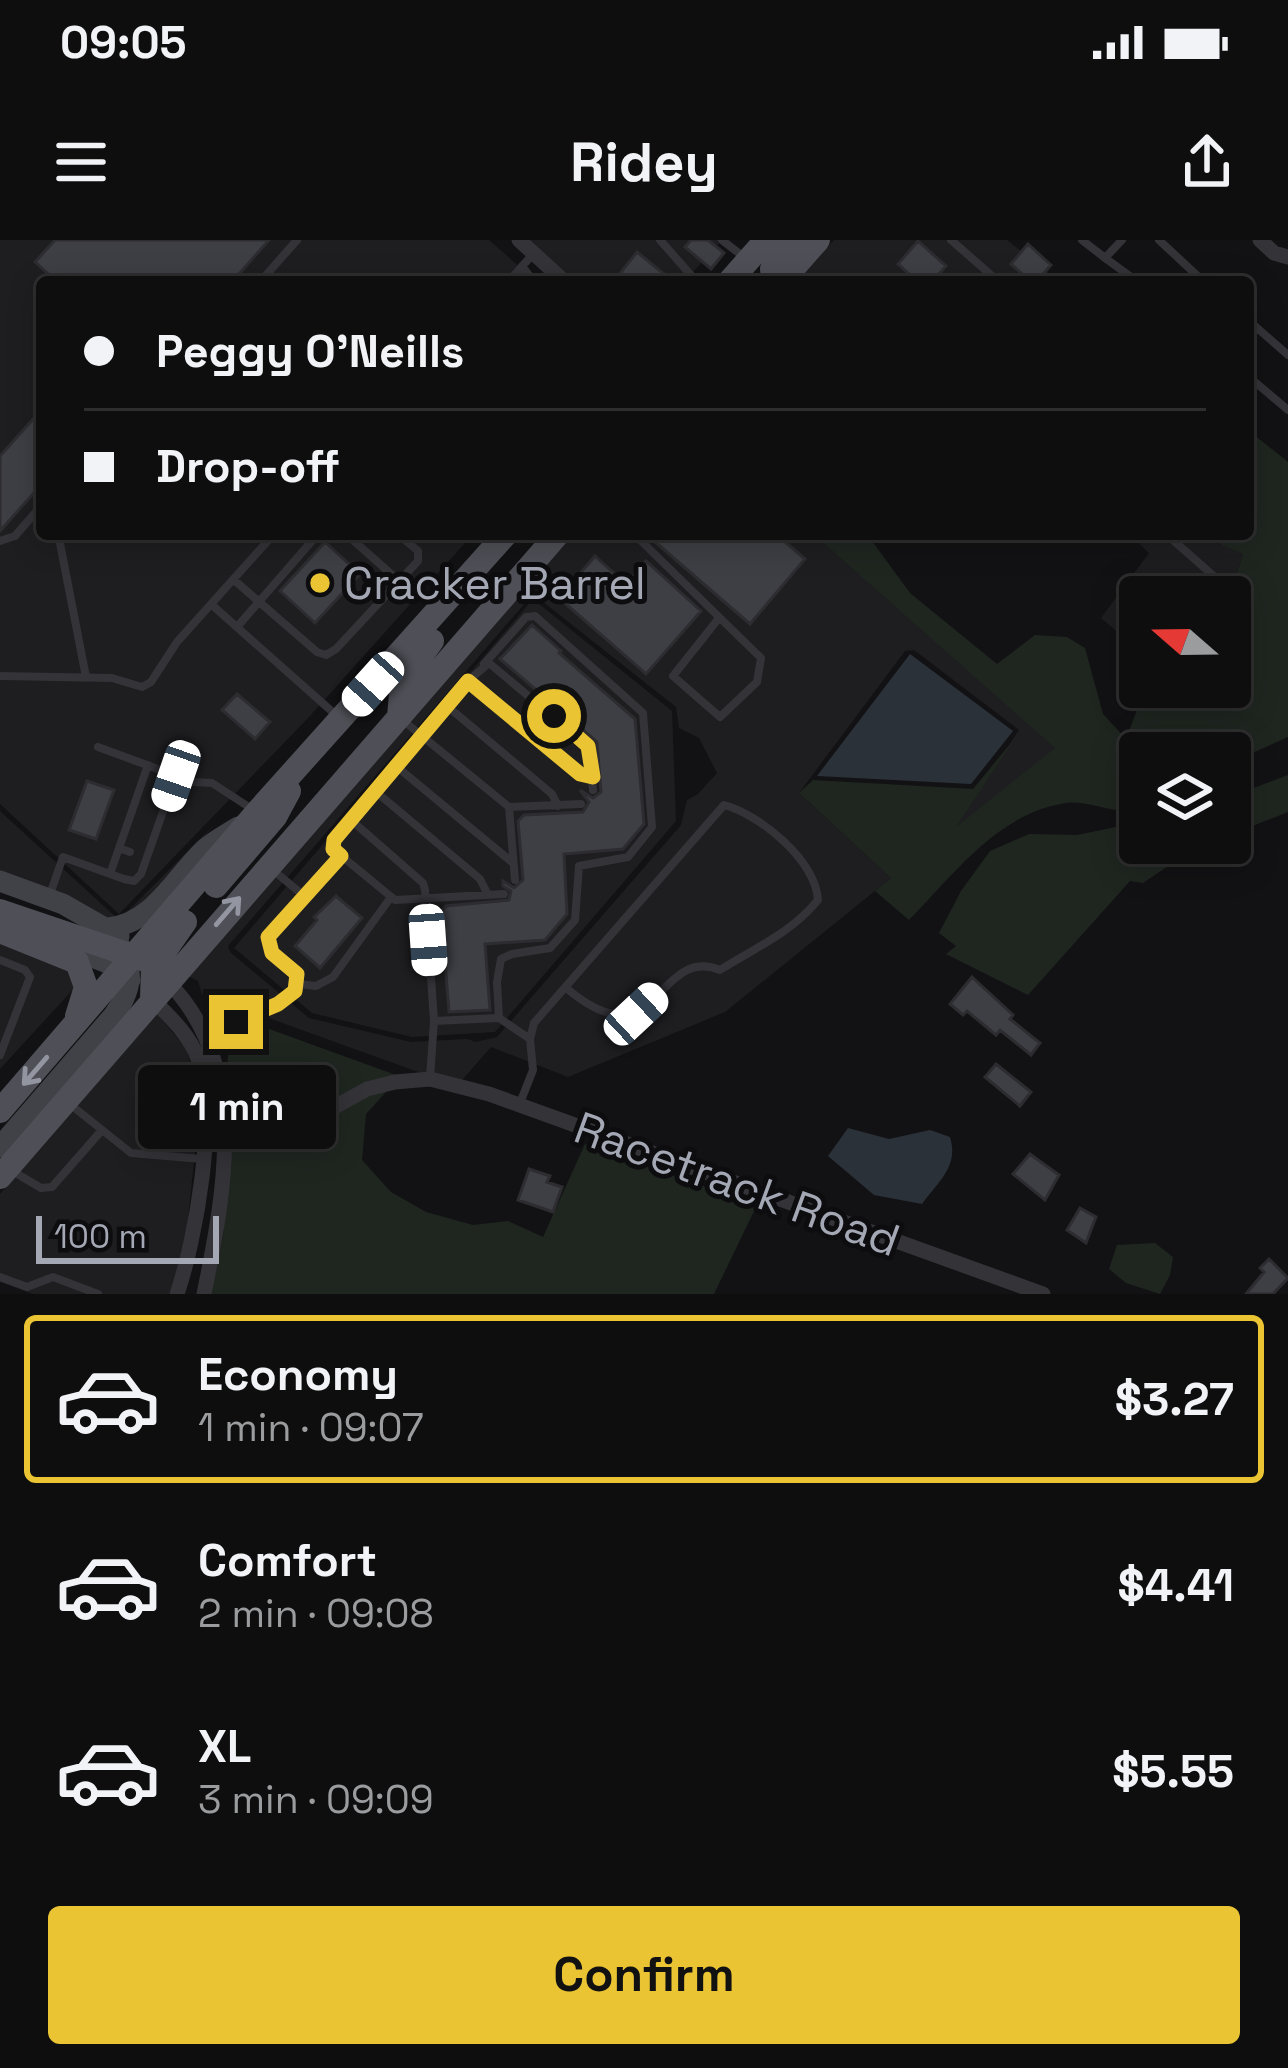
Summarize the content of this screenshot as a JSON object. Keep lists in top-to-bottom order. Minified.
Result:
{"streets":{"street":["Racetrack Road"]},"places":["Cracker Barrel"],"scale_bar":"100 m","north":"left","page":{"status":"09:05","header":"Ridey","banner":["Peggy O'Neills","Drop-off"],"bubble":"1 min","scale":"100 m","list":[{"name":"Economy","note":"1 min · 09:07","value":"$3.27"},{"name":"Comfort","note":"2 min · 09:08","value":"$4.41"},{"name":"XL","note":"3 min · 09:09","value":"$5.55"}],"buttons":"Confirm"}}
